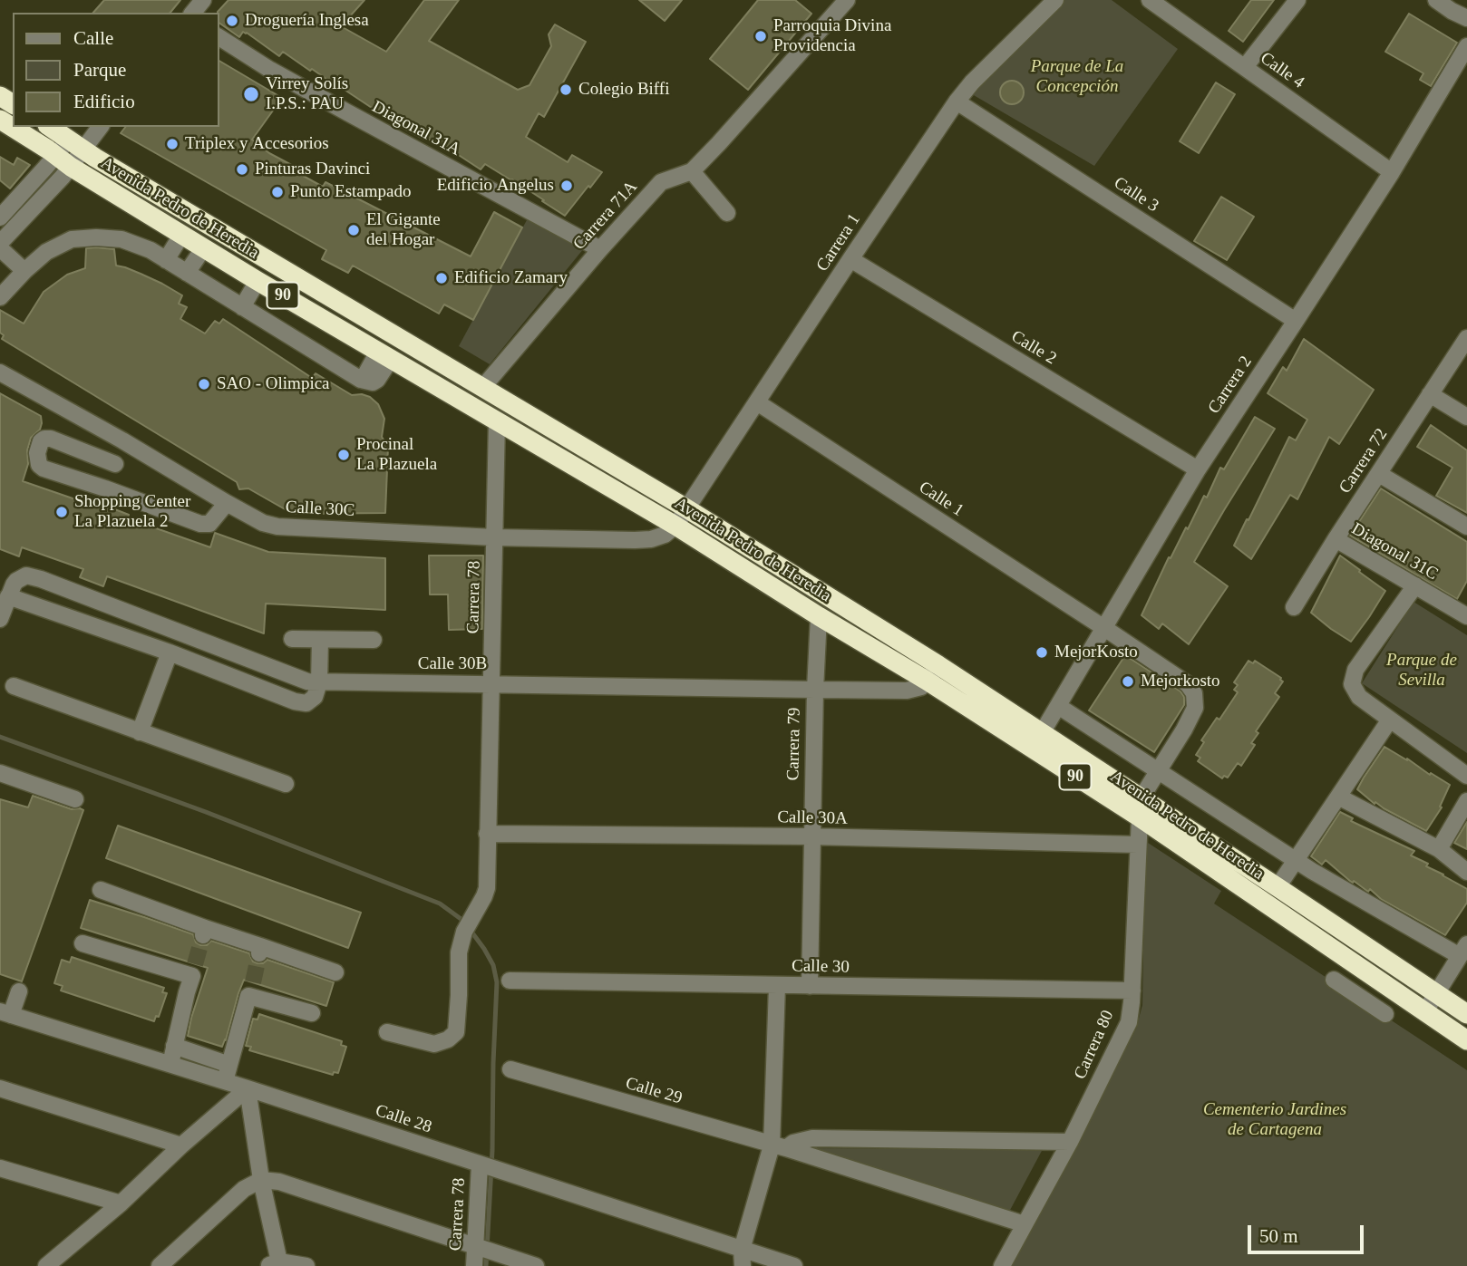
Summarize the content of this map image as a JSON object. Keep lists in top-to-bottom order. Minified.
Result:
{"streets":{"highway":["Avenida Pedro de Heredia","90"],"street":["Calle 4","Diagonal 31A","Calle 3","Carrera 71A","Carrera 1","Calle 2","Carrera 2","Carrera 72","Calle 1","Calle 30C","Diagonal 31C","Carrera 78","Calle 30B","Carrera 79","Calle 30A","Calle 30","Carrera 80","Calle 29","Calle 28"]},"crossings":[["Calle 4","Carrera 2"],["Diagonal 31A","Carrera 71A"],["Calle 3","Carrera 1"],["Calle 3","Carrera 2"],["Avenida Pedro de Heredia","Carrera 71A"],["Avenida Pedro de Heredia","Carrera 1"],["Avenida Pedro de Heredia","Carrera 2"],["Avenida Pedro de Heredia","Calle 30C"],["Avenida Pedro de Heredia","Carrera 78"],["Avenida Pedro de Heredia","Calle 30B"],["Avenida Pedro de Heredia","Carrera 79"],["Avenida Pedro de Heredia","Carrera 80"],["Carrera 1","Calle 2"],["Carrera 1","Calle 1"],["Carrera 1","Calle 30C"],["Calle 2","Carrera 2"],["Carrera 2","Calle 1"],["Carrera 72","Diagonal 31C"],["Calle 30C","Carrera 78"],["Carrera 78","Calle 30B"],["Carrera 78","Calle 30A"],["Carrera 78","Calle 28"],["Calle 30B","Carrera 79"],["Carrera 79","Calle 30A"],["Carrera 79","Calle 30"],["Calle 30A","Carrera 80"],["Calle 30","Carrera 80"],["Carrera 80","Calle 29"]],"parks":["Parque de La Concepción","Parque de Sevilla","Cementerio Jardines de Cartagena"],"places":["Droguería Inglesa","Parroquia Divina Providencia","Colegio Biffi","Virrey Solís I.P.S.: PAU","Triplex y Accesorios","Pinturas Davinci","Edificio Angelus","Punto Estampado","El Gigante del Hogar","Edificio Zamary","SAO - Olimpica","Procinal La Plazuela","Shopping Center La Plazuela 2","MejorKosto","Mejorkosto"],"legend":["Calle","Parque","Edificio"],"scale_bar":"50 m"}
